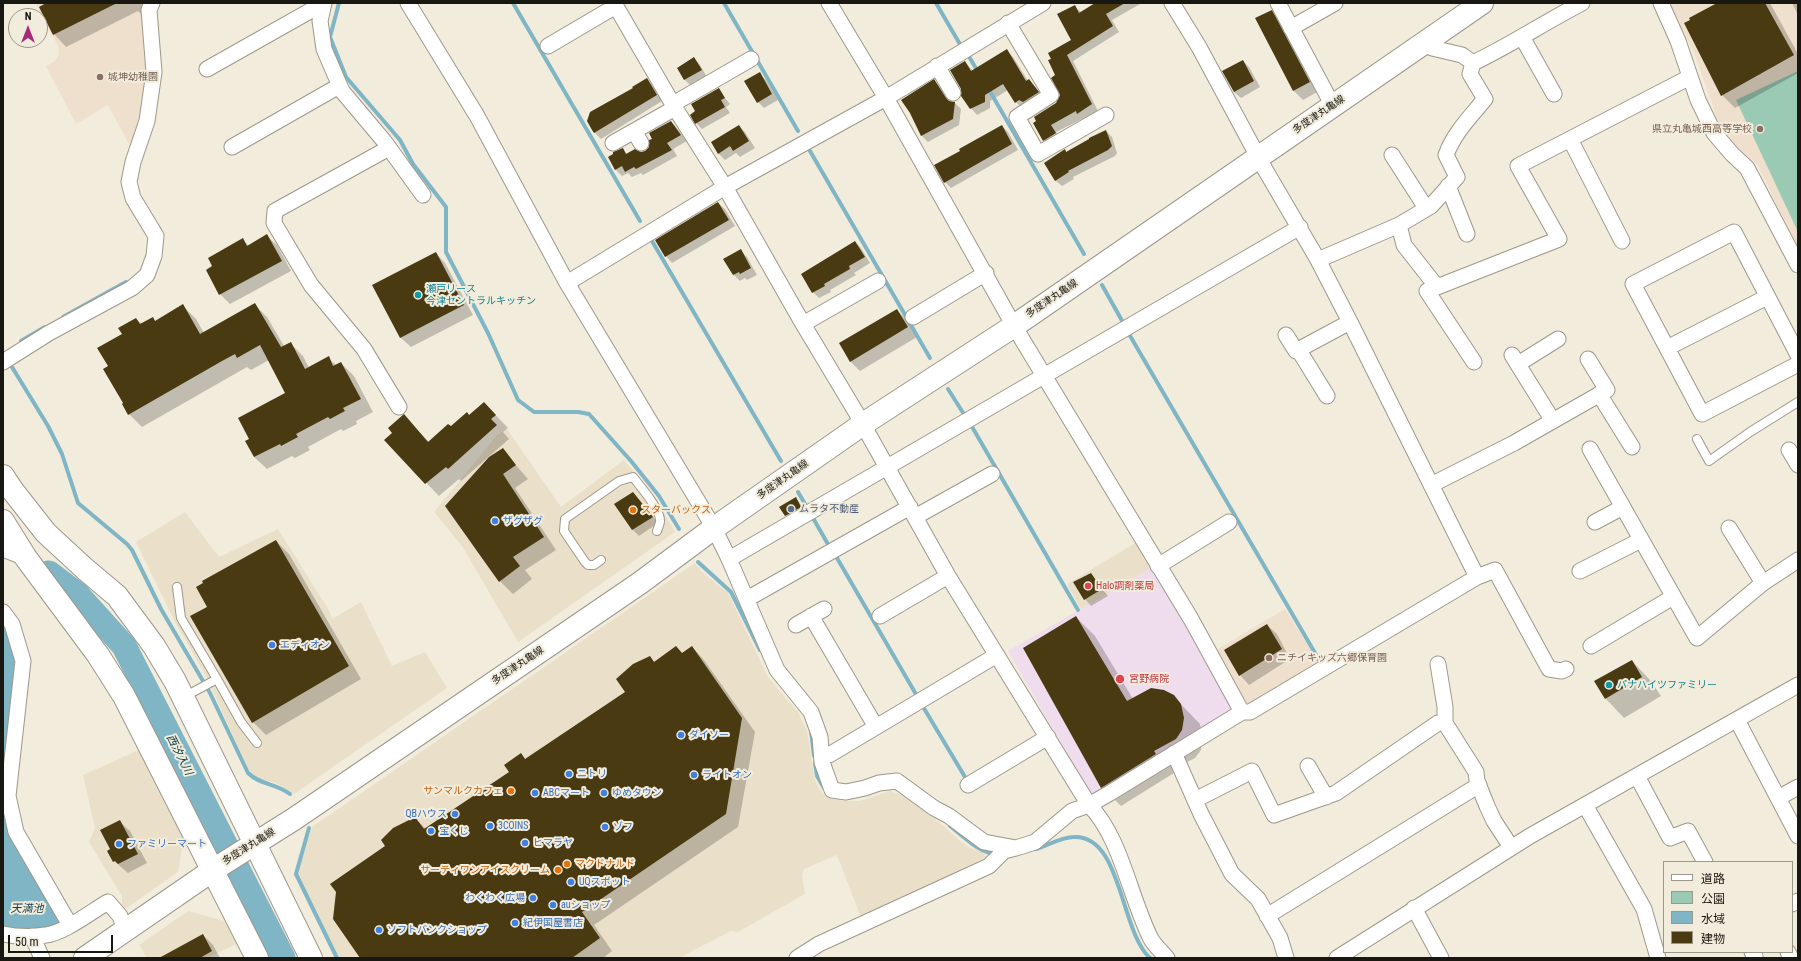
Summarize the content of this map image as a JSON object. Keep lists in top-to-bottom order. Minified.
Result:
{"streets":{"main road":["多度津丸亀線"]},"water":["西汐入川","天満池"],"places":["城坤幼稚園","県立丸亀城西高等学校","瀬戸リース 今津セントラルキッチン","ムラタ不動産","スターバックス","ザグザグ","Halo調剤薬局","エディオン","ニチイキッズ六郷保育園","宮野病院","パナハイツファミリー","ダイソー","ニトリ","ライトオン","サンマルクカフェ","ABCマート","ゆめタウン","QBハウス","3COINS","ゾフ","宝くじ","ヒマラヤ","ファミリーマート","マクドナルド","サーティワンアイスクリーム","UQスポット","わくわく広場","auショップ","紀伊国屋書店","ソフトバンクショップ"],"legend":["道路","公園","水域","建物"],"scale_bar":"50 m","north":"top"}
